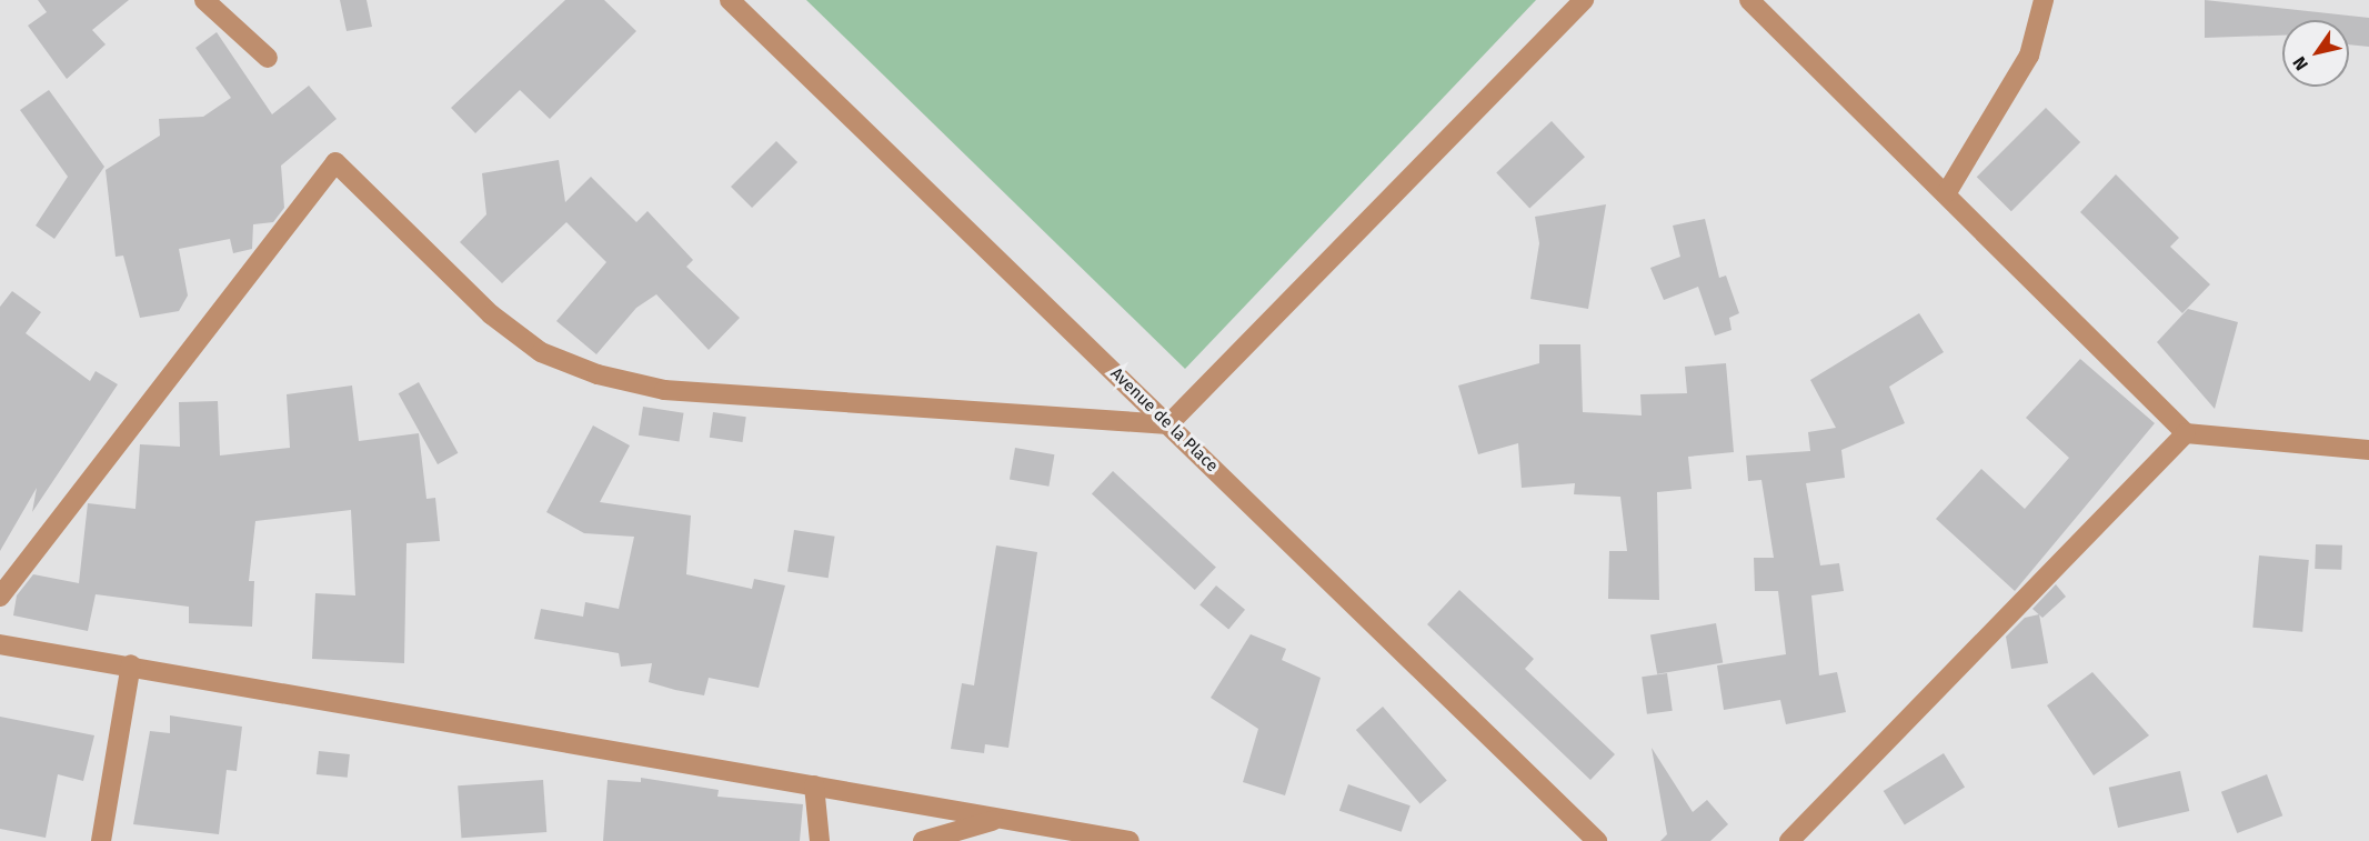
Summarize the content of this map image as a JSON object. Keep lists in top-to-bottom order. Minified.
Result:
{"streets":{"street":["Avenue de la Place"]},"north":"bottom left"}
